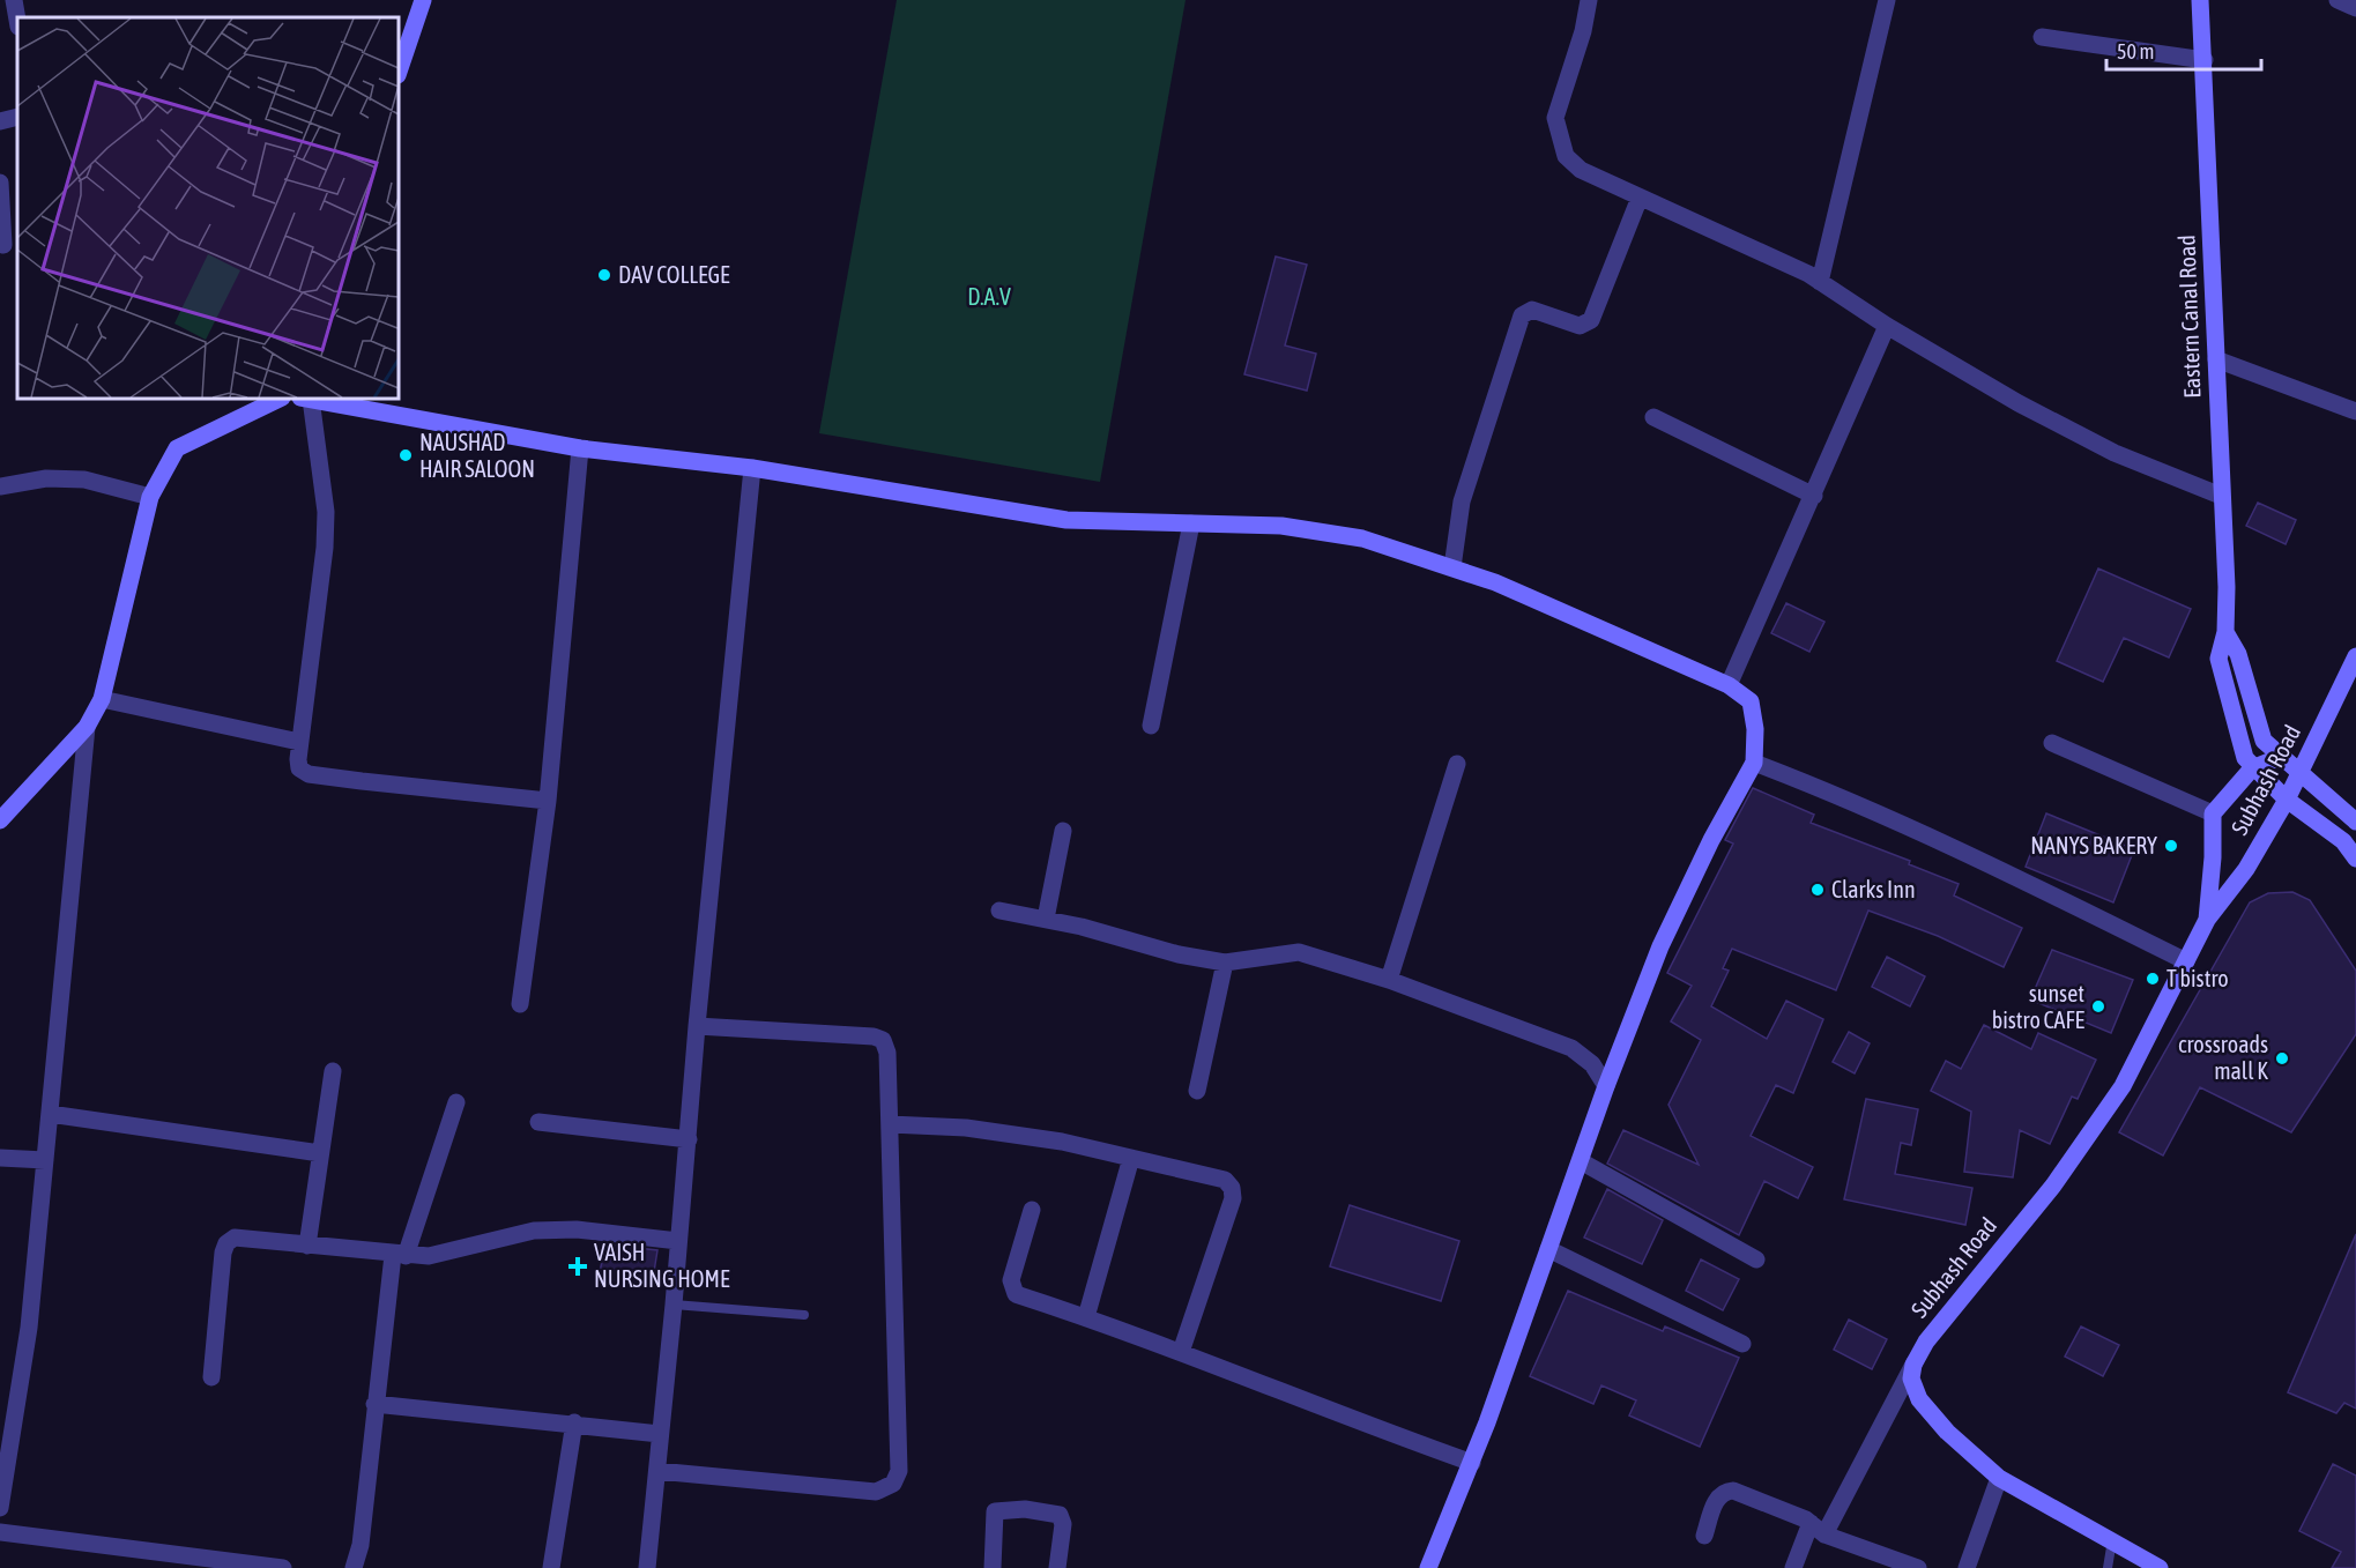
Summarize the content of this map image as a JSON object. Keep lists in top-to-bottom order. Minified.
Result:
{"streets":{"street":["Eastern Canal Road","Subhash Road"]},"crossings":[["Eastern Canal Road","Subhash Road"]],"parks":["D.A.V"],"places":{"other":["DAV COLLEGE","NAUSHAD HAIR SALOON","NANYS BAKERY","Clarks Inn","T bistro","sunset bistro CAFE","crossroads mall K"],"health":["VAISH NURSING HOME"]},"scale_bar":"50 m"}
